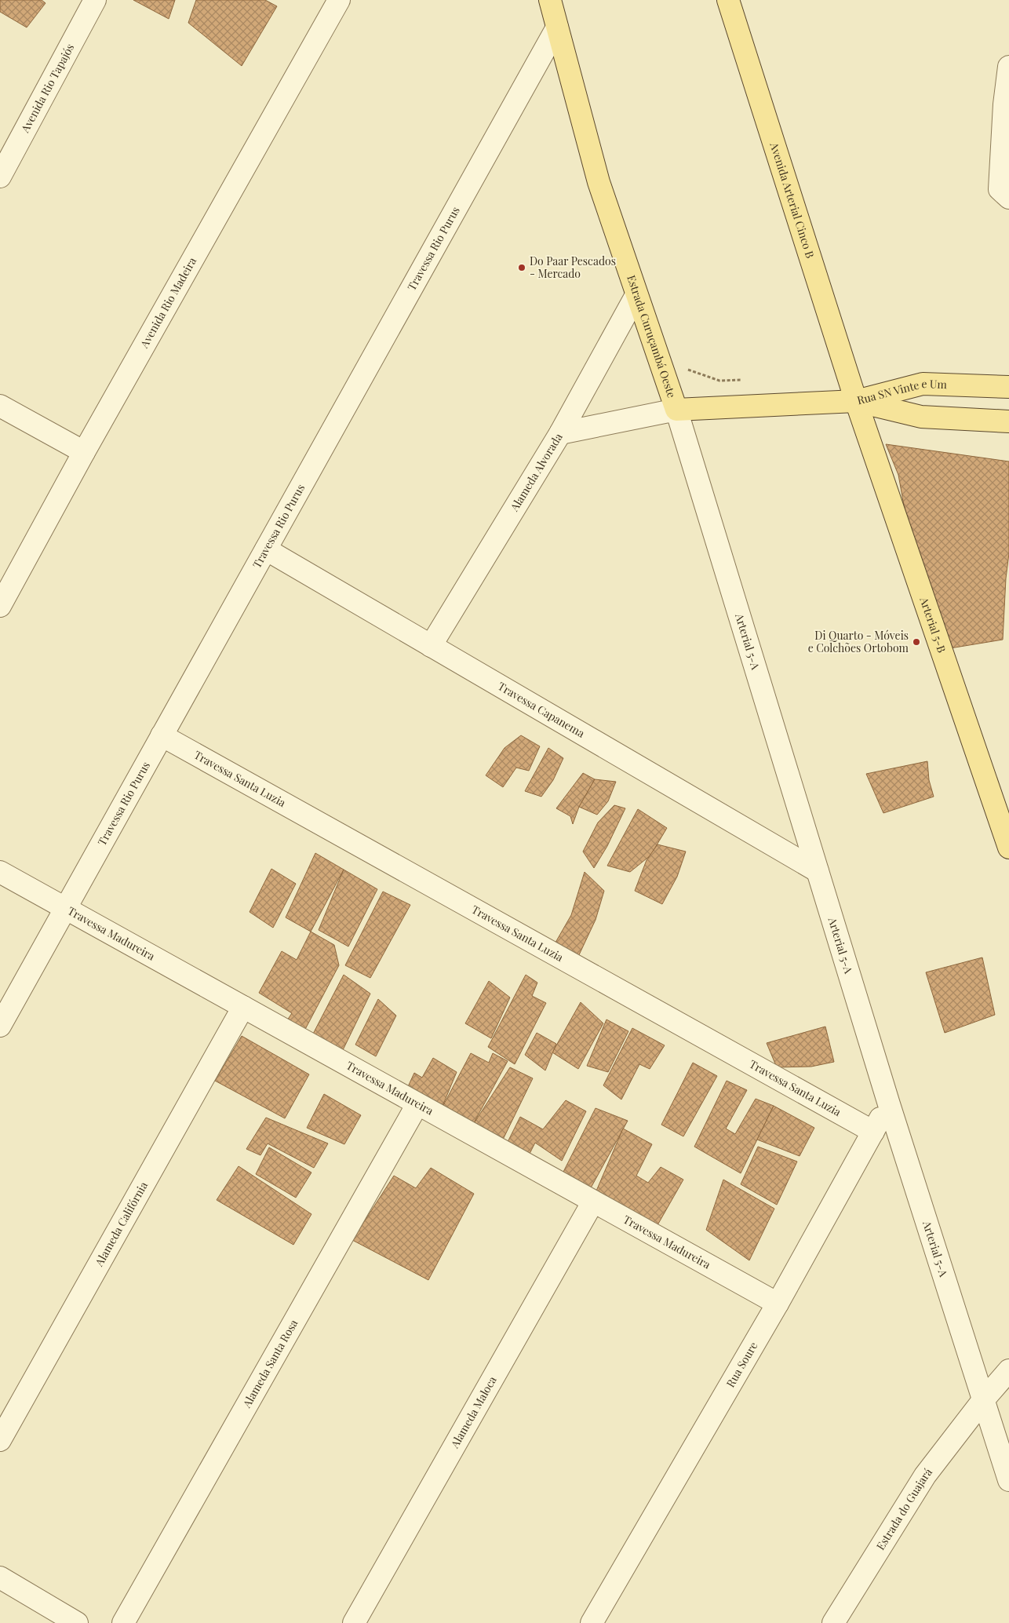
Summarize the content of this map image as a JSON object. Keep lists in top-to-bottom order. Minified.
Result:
{"streets":{"main road":["Avenida Arterial Cinco B","Estrada Curuçambá Oeste","Rua SN Vinte e Um","Arterial 5-B"],"street":["Avenida Rio Tapajós","Travessa Rio Purus","Avenida Rio Madeira","Alameda Alvorada","Arterial 5-A","Travessa Capanema","Travessa Santa Luzia","Travessa Madureira","Alameda Califórnia","Alameda Santa Rosa","Rua Soure","Alameda Maloca","Estrada do Guajará"]},"crossings":[["Avenida Arterial Cinco B","Estrada Curuçambá Oeste"],["Avenida Arterial Cinco B","Rua SN Vinte e Um"],["Avenida Arterial Cinco B","Arterial 5-B"],["Travessa Rio Purus","Estrada Curuçambá Oeste"],["Travessa Rio Purus","Travessa Capanema"],["Travessa Rio Purus","Travessa Santa Luzia"],["Travessa Rio Purus","Travessa Madureira"],["Estrada Curuçambá Oeste","Rua SN Vinte e Um"],["Estrada Curuçambá Oeste","Alameda Alvorada"],["Estrada Curuçambá Oeste","Arterial 5-B"],["Estrada Curuçambá Oeste","Arterial 5-A"],["Rua SN Vinte e Um","Arterial 5-B"],["Alameda Alvorada","Travessa Capanema"],["Arterial 5-A","Travessa Capanema"],["Arterial 5-A","Rua Soure"],["Arterial 5-A","Estrada do Guajará"],["Travessa Santa Luzia","Rua Soure"],["Travessa Madureira","Alameda Califórnia"],["Travessa Madureira","Alameda Santa Rosa"],["Travessa Madureira","Rua Soure"],["Travessa Madureira","Alameda Maloca"]],"places":["Do Paar Pescados - Mercado","Di Quarto - Móveis e Colchões Ortobom"]}
